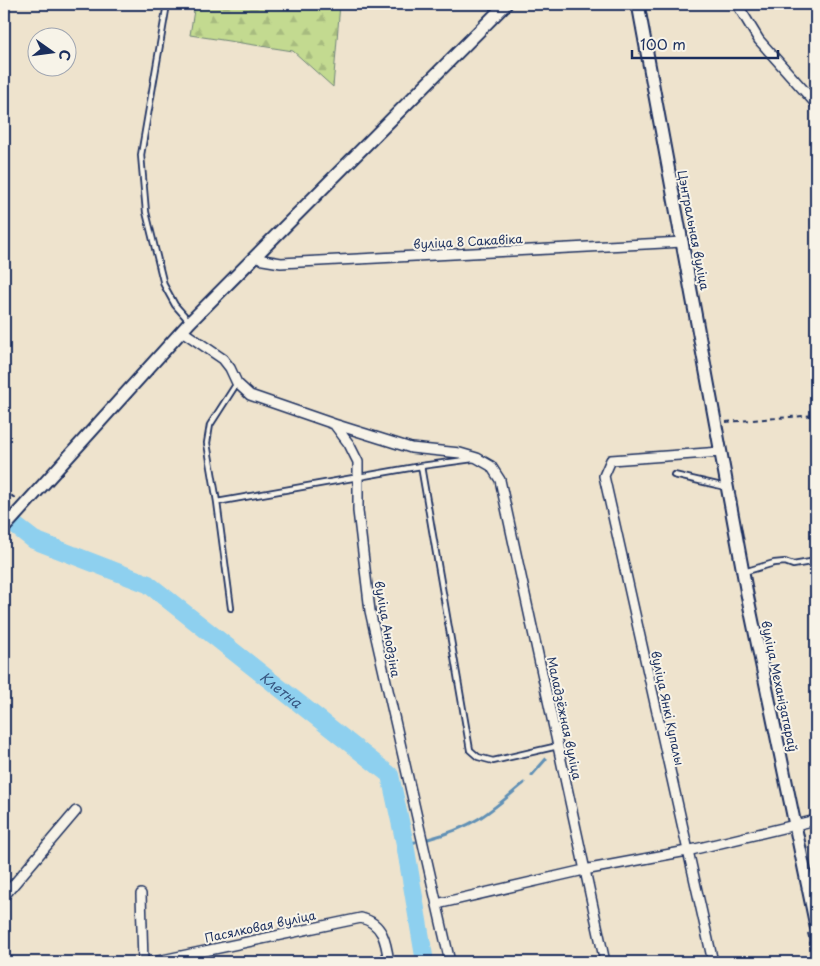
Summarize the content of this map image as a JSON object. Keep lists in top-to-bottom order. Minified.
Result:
{"streets":{"street":["Цэнтральная вуліца","вуліца 8 Сакавіка","вуліца Анодзіна","вуліца Механізатараў","вуліца Янкі Купалы","Маладзёжная вуліца","Пасялковая вуліца"]},"crossings":[["Цэнтральная вуліца","вуліца 8 Сакавіка"],["Цэнтральная вуліца","вуліца Механізатараў"],["Цэнтральная вуліца","вуліца Янкі Купалы"],["вуліца Механізатараў","вуліца Янкі Купалы"]],"water":["Клетна"],"scale_bar":"100 m","north":"right"}
